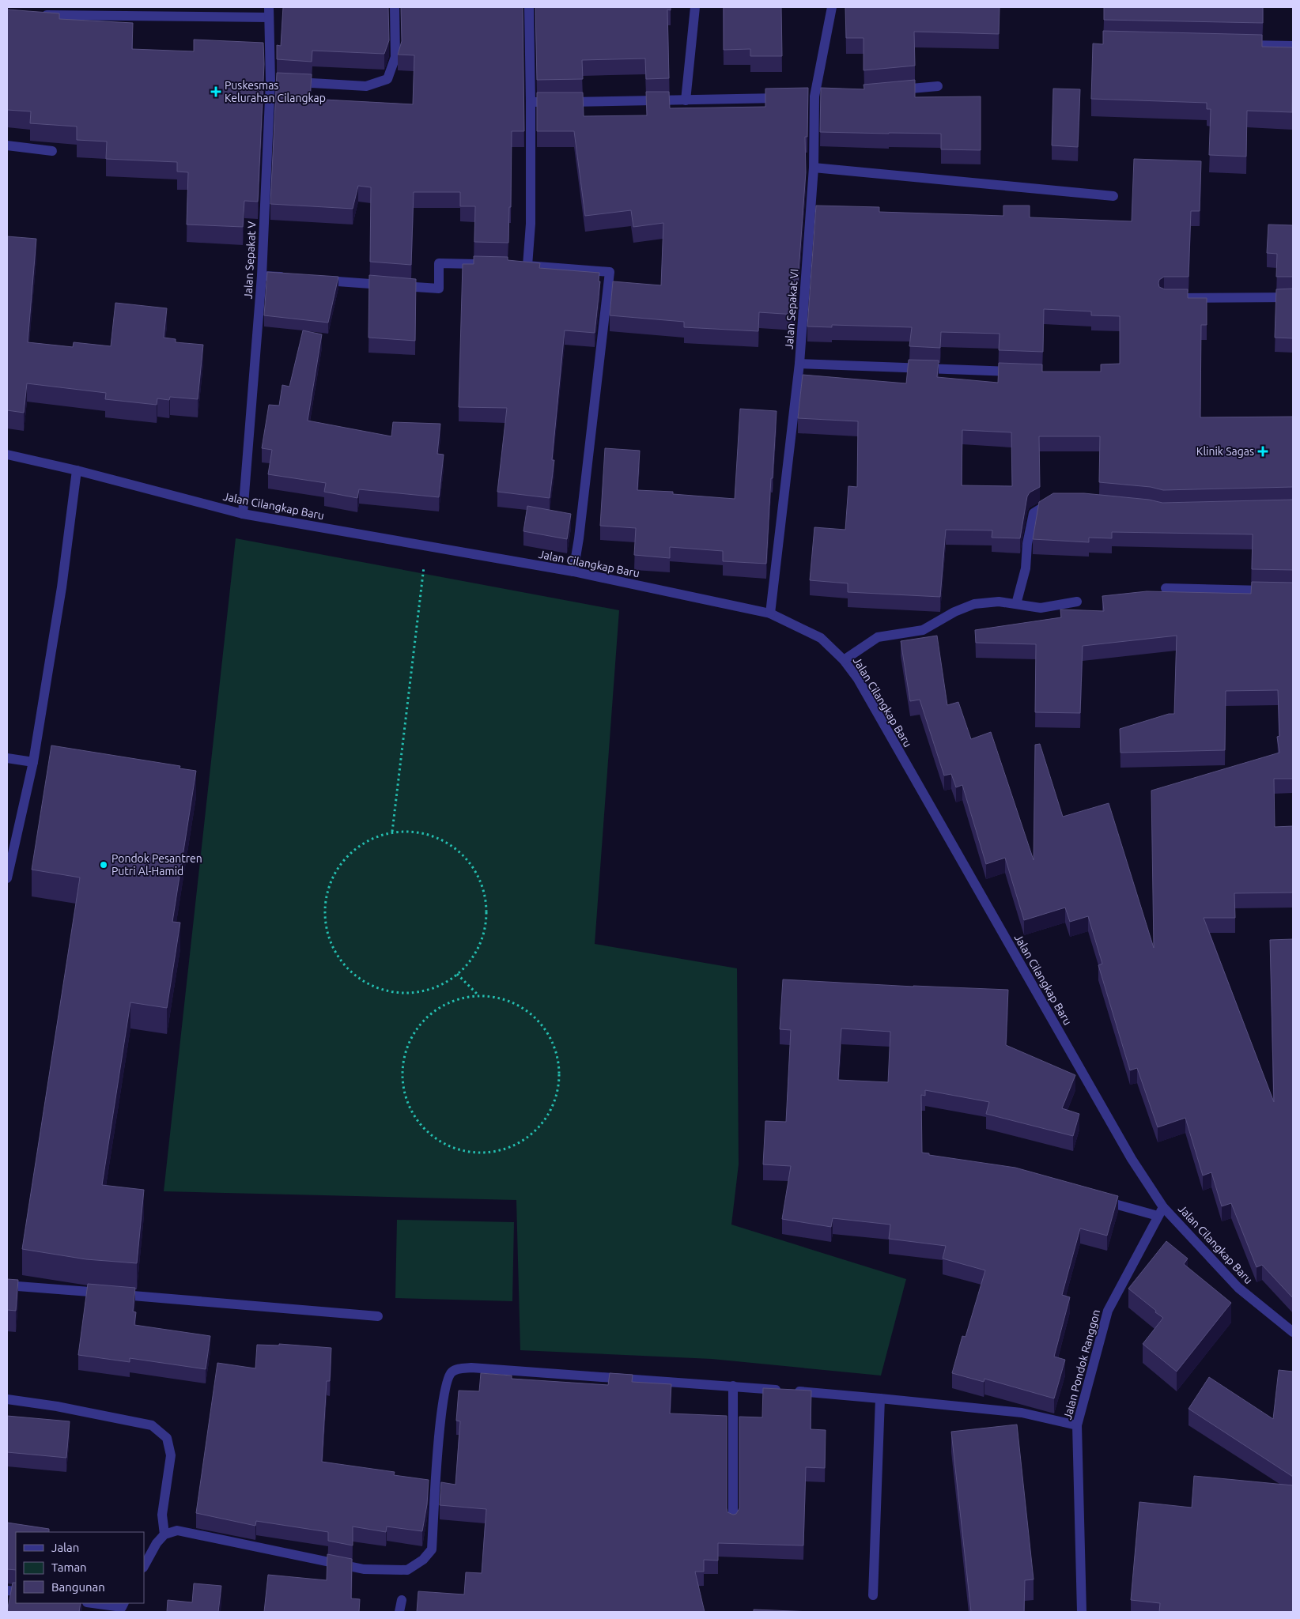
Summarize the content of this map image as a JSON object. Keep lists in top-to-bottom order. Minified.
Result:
{"streets":{"street":["Jalan Sepakat V","Jalan Sepakat VI","Jalan Cilangkap Baru","Jalan Pondok Ranggon"]},"crossings":[["Jalan Sepakat V","Jalan Cilangkap Baru"],["Jalan Sepakat VI","Jalan Cilangkap Baru"],["Jalan Cilangkap Baru","Jalan Pondok Ranggon"]],"places":{"health":["Puskesmas Kelurahan Cilangkap","Klinik Sagas"],"other":["Pondok Pesantren Putri Al-Hamid"]},"legend":["Jalan","Taman","Bangunan"]}
